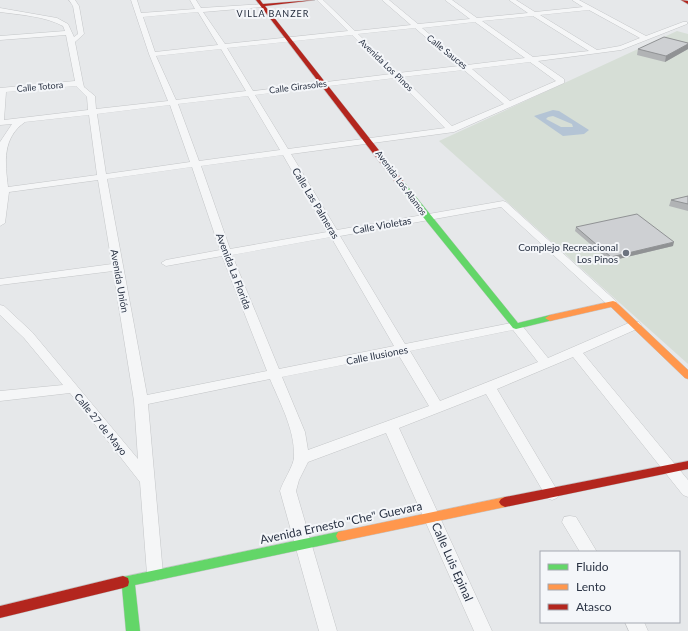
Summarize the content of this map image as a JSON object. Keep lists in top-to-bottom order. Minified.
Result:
{"streets":{"street":["Calle Sauces","Avenida Los Pinos","Calle Totora","Calle Girasoles","Avenida Los Alamos","Calle Las Palmeras","Calle Violetas","Avenida La Florida","Avenida Unión","Calle Ilusiones","Calle 27 de Mayo","Avenida Ernesto \"Che\" Guevara","Calle Luis Epinal"]},"crossings":[["Calle Sauces","Calle Girasoles"],["Avenida Los Pinos","Calle Girasoles"],["Calle Totora","Avenida Unión"],["Calle Girasoles","Avenida Los Alamos"],["Calle Girasoles","Calle Las Palmeras"],["Calle Girasoles","Avenida La Florida"],["Calle Girasoles","Avenida Unión"],["Avenida Los Alamos","Calle Violetas"],["Avenida Los Alamos","Calle Ilusiones"],["Calle Las Palmeras","Calle Violetas"],["Calle Las Palmeras","Calle Ilusiones"],["Calle Violetas","Avenida La Florida"],["Calle Violetas","Calle Ilusiones"],["Avenida La Florida","Calle Ilusiones"],["Avenida Unión","Calle Ilusiones"],["Avenida Unión","Calle 27 de Mayo"],["Avenida Unión","Avenida Ernesto \"Che\" Guevara"],["Avenida Ernesto \"Che\" Guevara","Calle Luis Epinal"]],"districts":["VILLA BANZER"],"places":["Complejo Recreacional Los Pinos"],"legend":["Fluido","Lento","Atasco"]}
